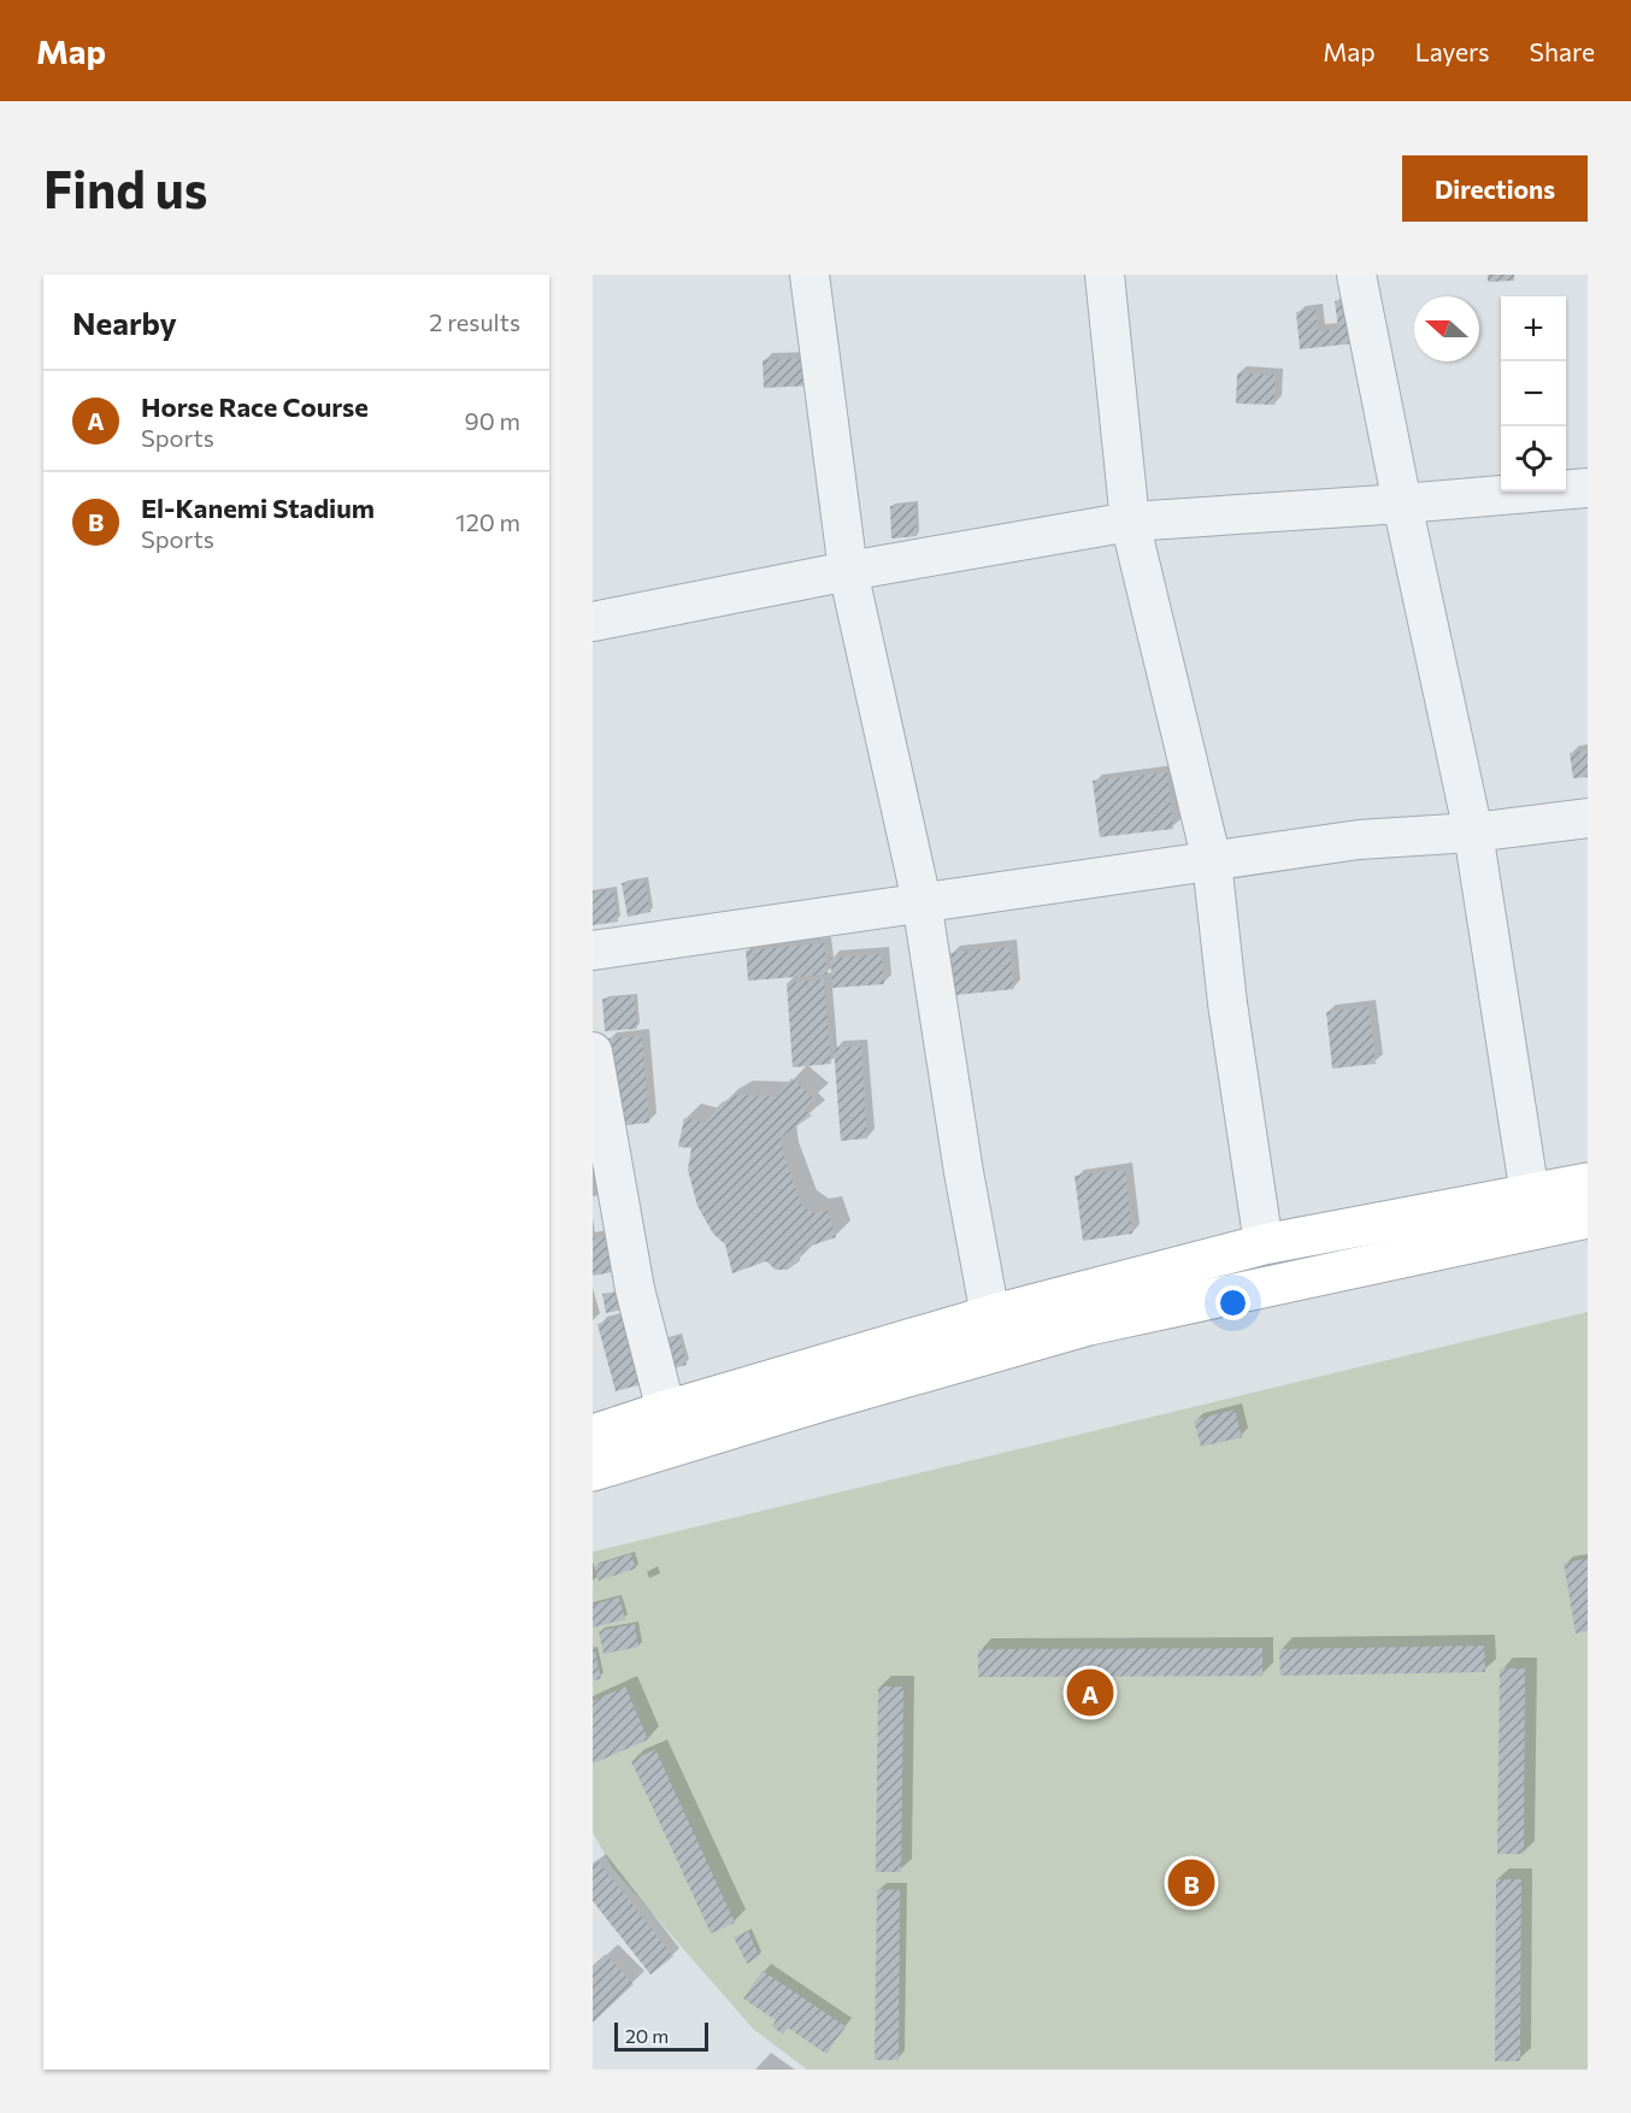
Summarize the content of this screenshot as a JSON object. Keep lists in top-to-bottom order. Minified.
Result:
{"scale_bar":"20 m","north":"left","page":{"header":"Map","nav":["Map","Layers","Share"],"buttons":"Directions","title":"Find us","heading":["Nearby","2 results"],"map_buttons":["+","−"],"list":[{"mark":"A","name":"Horse Race Course","note":"Sports","value":"90 m"},{"mark":"B","name":"El-Kanemi Stadium","note":"Sports","value":"120 m"}],"pins":["A","B"],"scale":"20 m"}}
